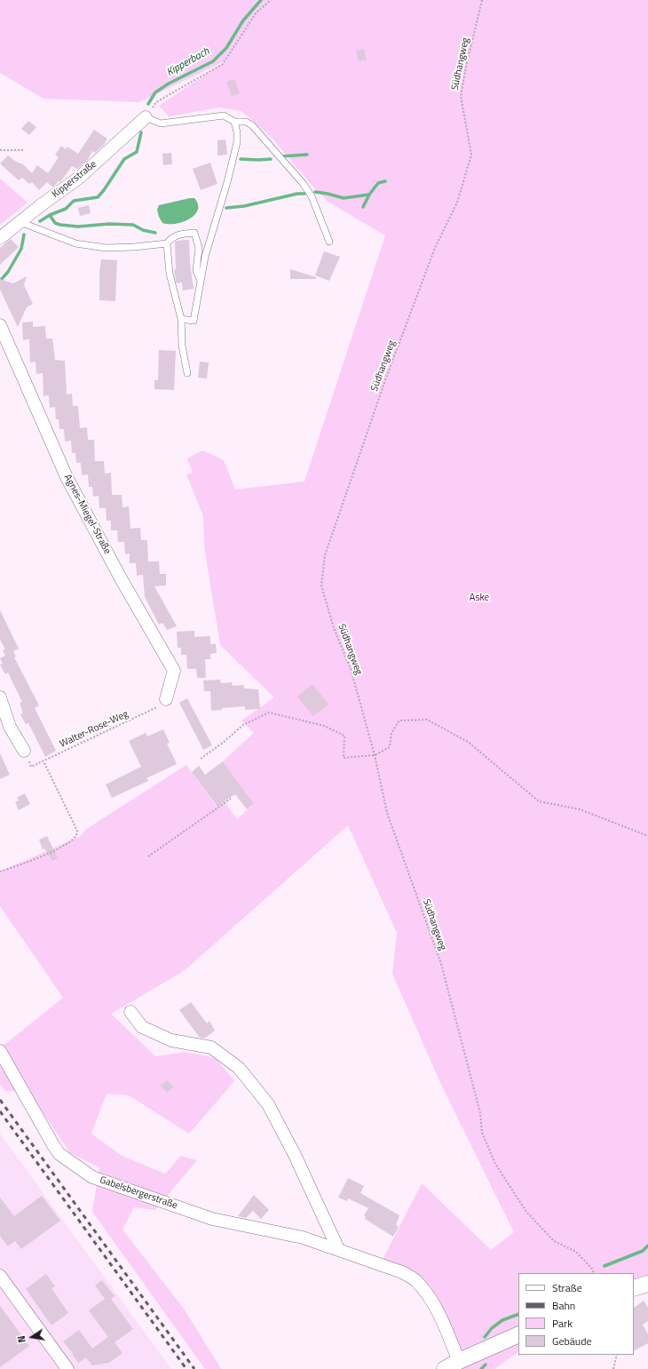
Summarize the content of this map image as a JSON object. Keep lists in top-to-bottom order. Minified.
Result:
{"streets":{"street":["Kipperstraße","Agnes-Miegel-Straße","Gabelsbergerstraße"],"path":["Südhangweg","Walter-Rose-Weg"]},"crossings":[["Agnes-Miegel-Straße","Walter-Rose-Weg"]],"water":["Kipperbach"],"parks":["Aske"],"legend":["Straße","Bahn","Park","Gebäude"],"north":"left"}
